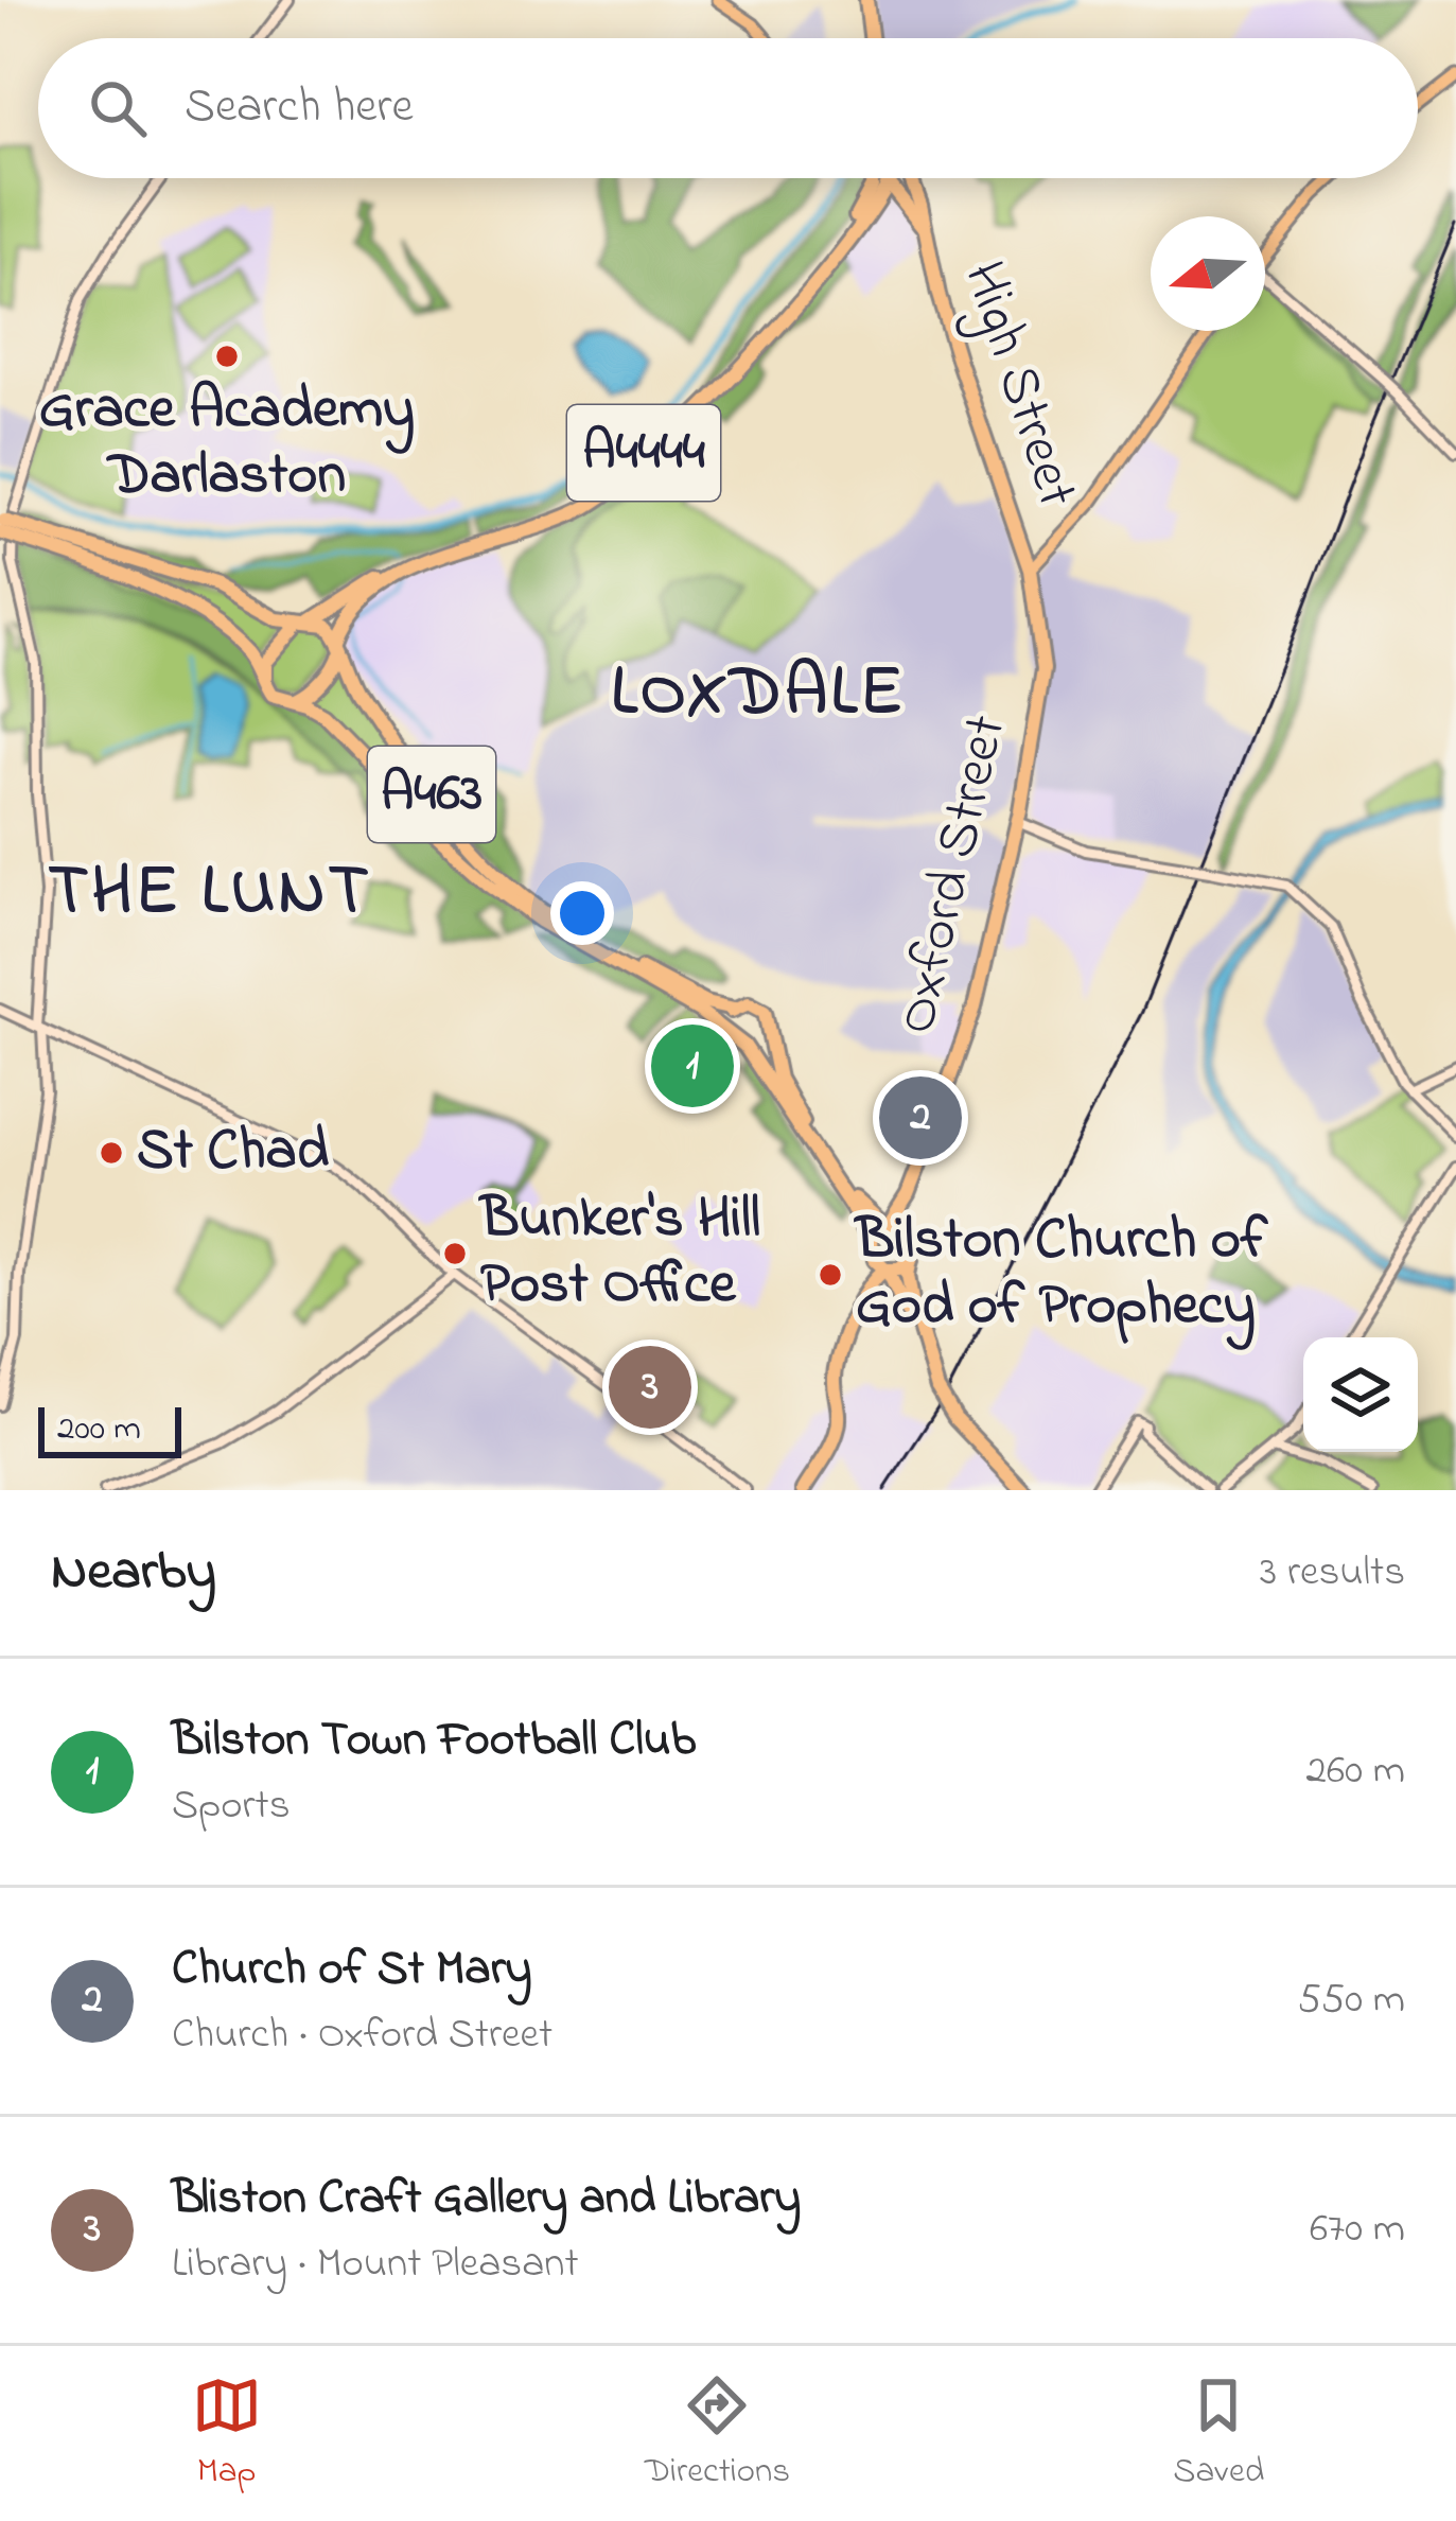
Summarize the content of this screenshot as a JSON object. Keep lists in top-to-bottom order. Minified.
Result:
{"streets":{"highway":["High Street","A4444","A463","Oxford Street"]},"crossings":[["High Street","A4444"],["High Street","Oxford Street"],["A4444","A463"],["A463","Oxford Street"]],"districts":["LOXDALE","THE LUNT"],"places":["Grace Academy Darlaston","St Chad","Bunker's Hill Post Office","Bilston Church of God of Prophecy"],"scale_bar":"200 m","north":"left","page":{"search":"Search here","pins":["1","2","3"],"scale":"200 m","heading":["Nearby","3 results"],"list":[{"mark":"1","name":"Bilston Town Football Club","note":"Sports","value":"260 m"},{"mark":"2","name":"Church of St Mary","note":"Church · Oxford Street","value":"550 m"},{"mark":"3","name":"Bliston Craft Gallery and Library","note":"Library · Mount Pleasant","value":"670 m"}],"nav":["Map","Directions","Saved"]}}
